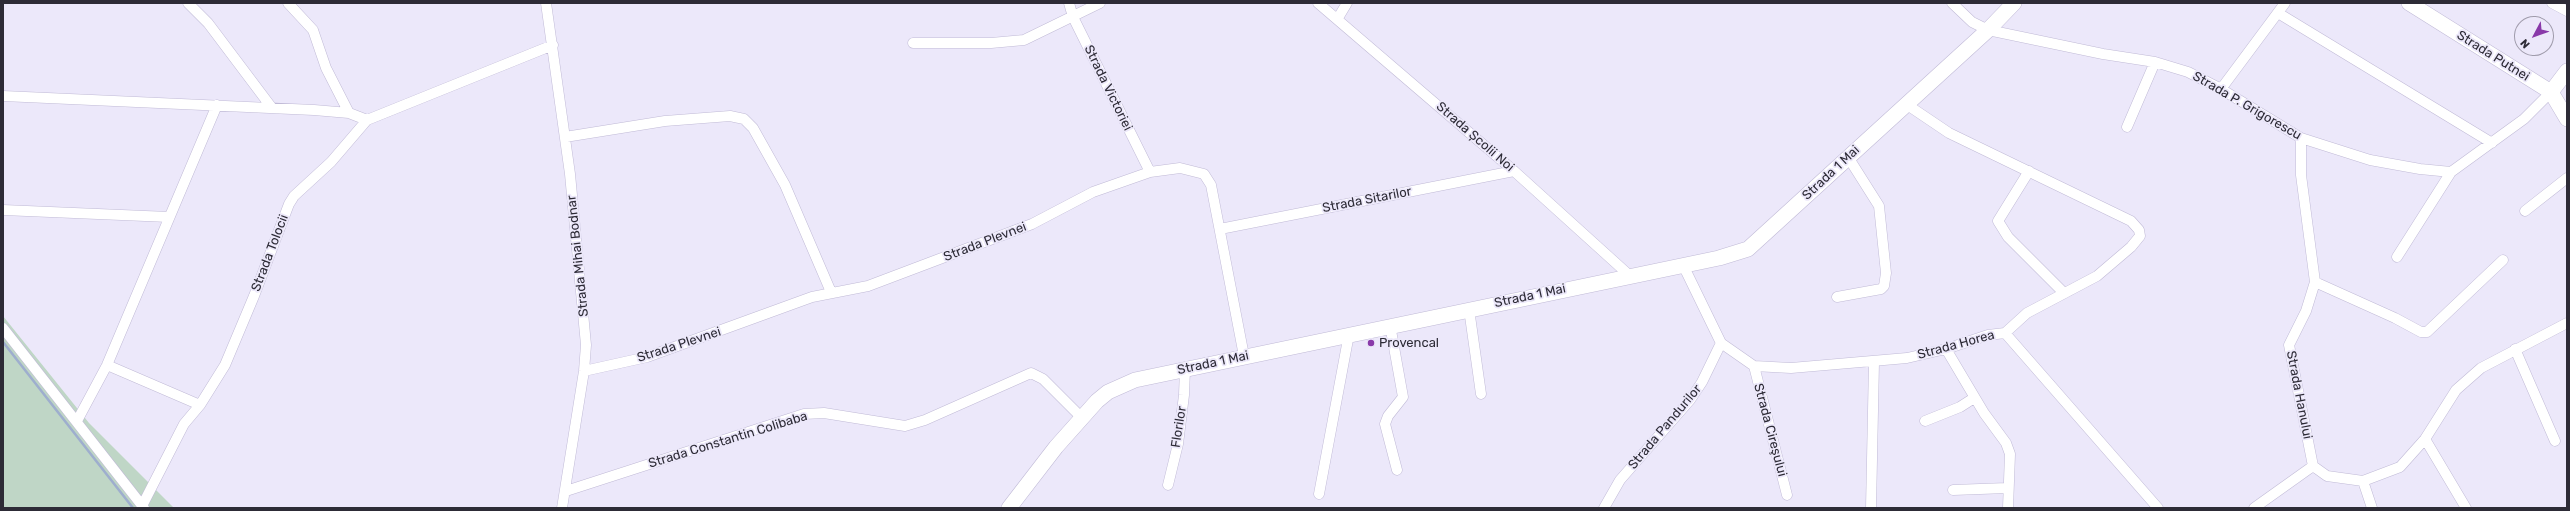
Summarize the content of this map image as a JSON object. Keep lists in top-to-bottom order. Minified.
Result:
{"streets":{"main road":["Strada Putnei","Strada 1 Mai"],"street":["Strada Victoriei","Strada P. Grigorescu","Strada Școlii Noi","Strada Sitarilor","Strada Plevnei","Strada Tolocii","Strada Mihai Bodnar","Strada Horea","Strada Hanului","Florilor","Strada Pandurilor","Strada Cireşului","Strada Constantin Colibaba"]},"crossings":[["Strada Victoriei","Strada Plevnei"],["Strada P. Grigorescu","Strada 1 Mai"],["Strada P. Grigorescu","Strada Hanului"],["Strada Școlii Noi","Strada 1 Mai"],["Strada Școlii Noi","Strada Sitarilor"],["Strada 1 Mai","Strada Plevnei"],["Strada 1 Mai","Florilor"],["Strada 1 Mai","Strada Constantin Colibaba"],["Strada Sitarilor","Strada Plevnei"],["Strada Plevnei","Strada Mihai Bodnar"],["Strada Tolocii","Strada Mihai Bodnar"],["Strada Mihai Bodnar","Strada Constantin Colibaba"],["Strada Horea","Strada Cireşului"]],"places":["Provencal"],"north":"bottom left"}
